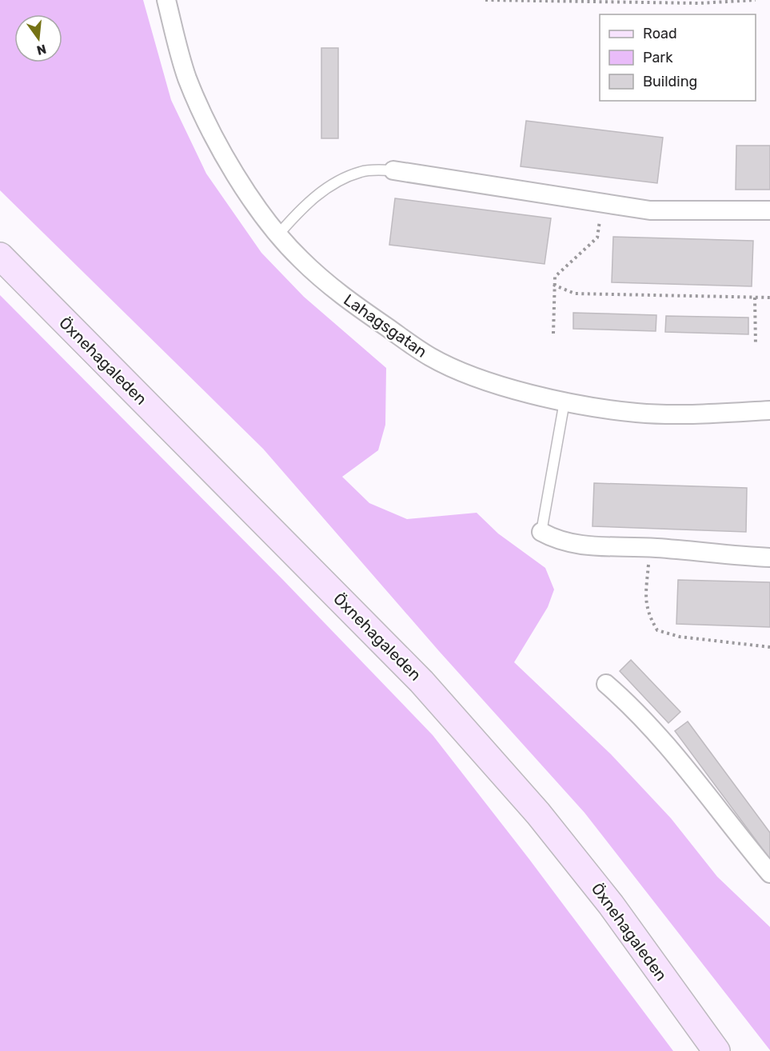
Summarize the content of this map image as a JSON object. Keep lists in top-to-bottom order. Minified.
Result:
{"streets":{"street":["Lahagsgatan","Öxnehagaleden"]},"legend":["Road","Park","Building"],"north":"bottom"}
